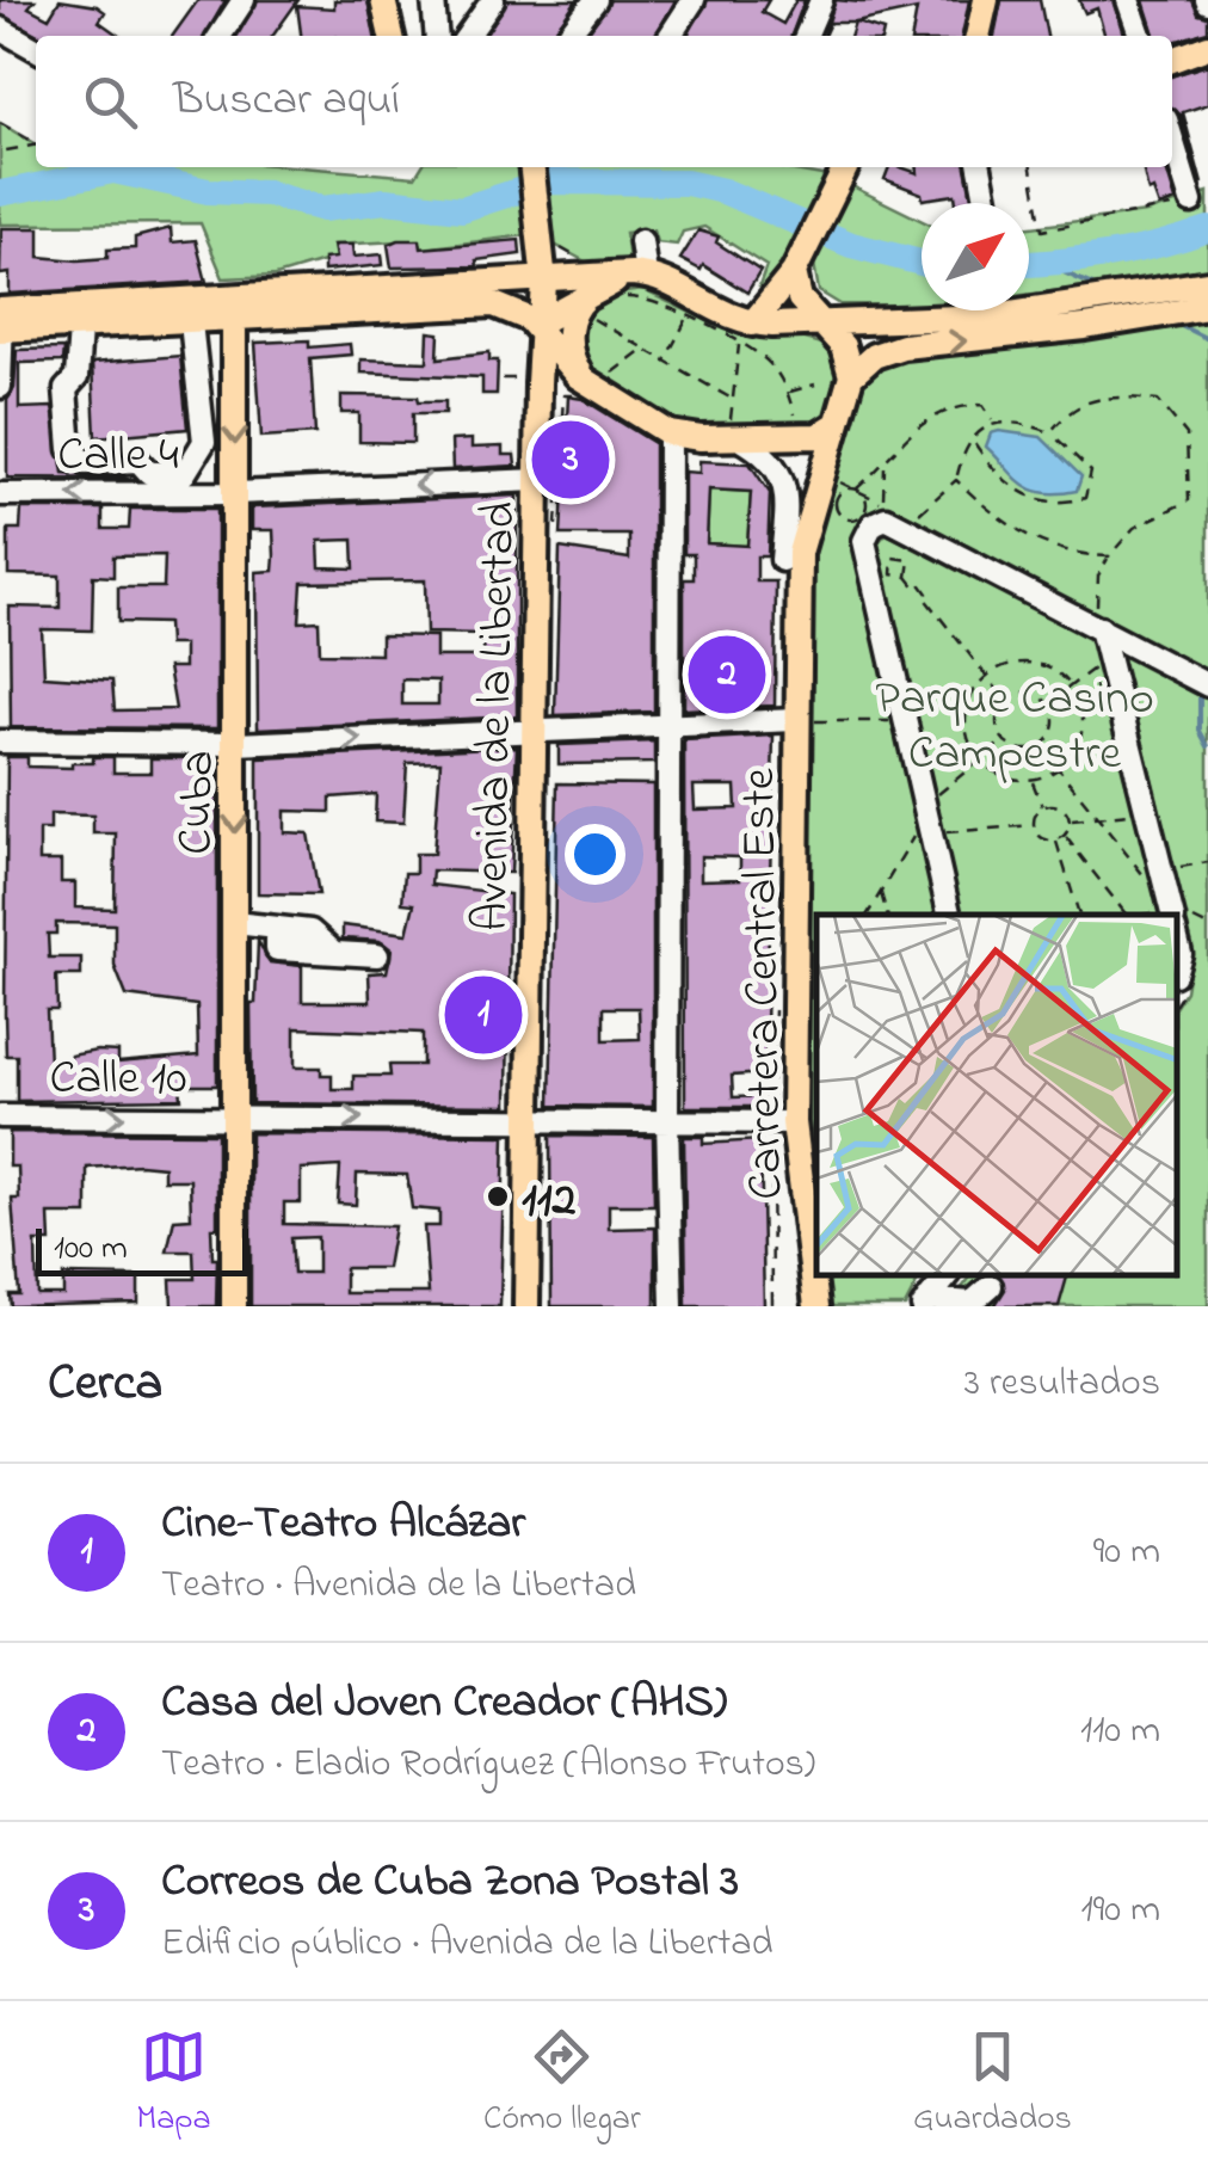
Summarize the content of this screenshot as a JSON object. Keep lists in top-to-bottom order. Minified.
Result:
{"streets":{"main road":["Avenida de la Libertad","Cuba","Carretera Central Este"],"street":["Calle 4","Calle 10"]},"crossings":[["Calle 4","Avenida de la Libertad"],["Calle 4","Cuba"],["Avenida de la Libertad","Calle 10"],["Cuba","Calle 10"],["Carretera Central Este","Calle 10"]],"one_way":["Calle 4","Cuba","Calle 10"],"parks":["Parque Casino Campestre"],"places":["112"],"scale_bar":"100 m","north":"top right","page":{"search":"Buscar aquí","pins":["3","2","1"],"scale":"100 m","heading":["Cerca","3 resultados"],"list":[{"mark":"1","name":"Cine-Teatro Alcázar","note":"Teatro · Avenida de la Libertad","value":"90 m"},{"mark":"2","name":"Casa del Joven Creador (AHS)","note":"Teatro · Eladio Rodríguez (Alonso Frutos)","value":"110 m"},{"mark":"3","name":"Correos de Cuba Zona Postal 3","note":"Edificio público · Avenida de la Libertad","value":"190 m"}],"nav":["Mapa","Cómo llegar","Guardados"]}}
